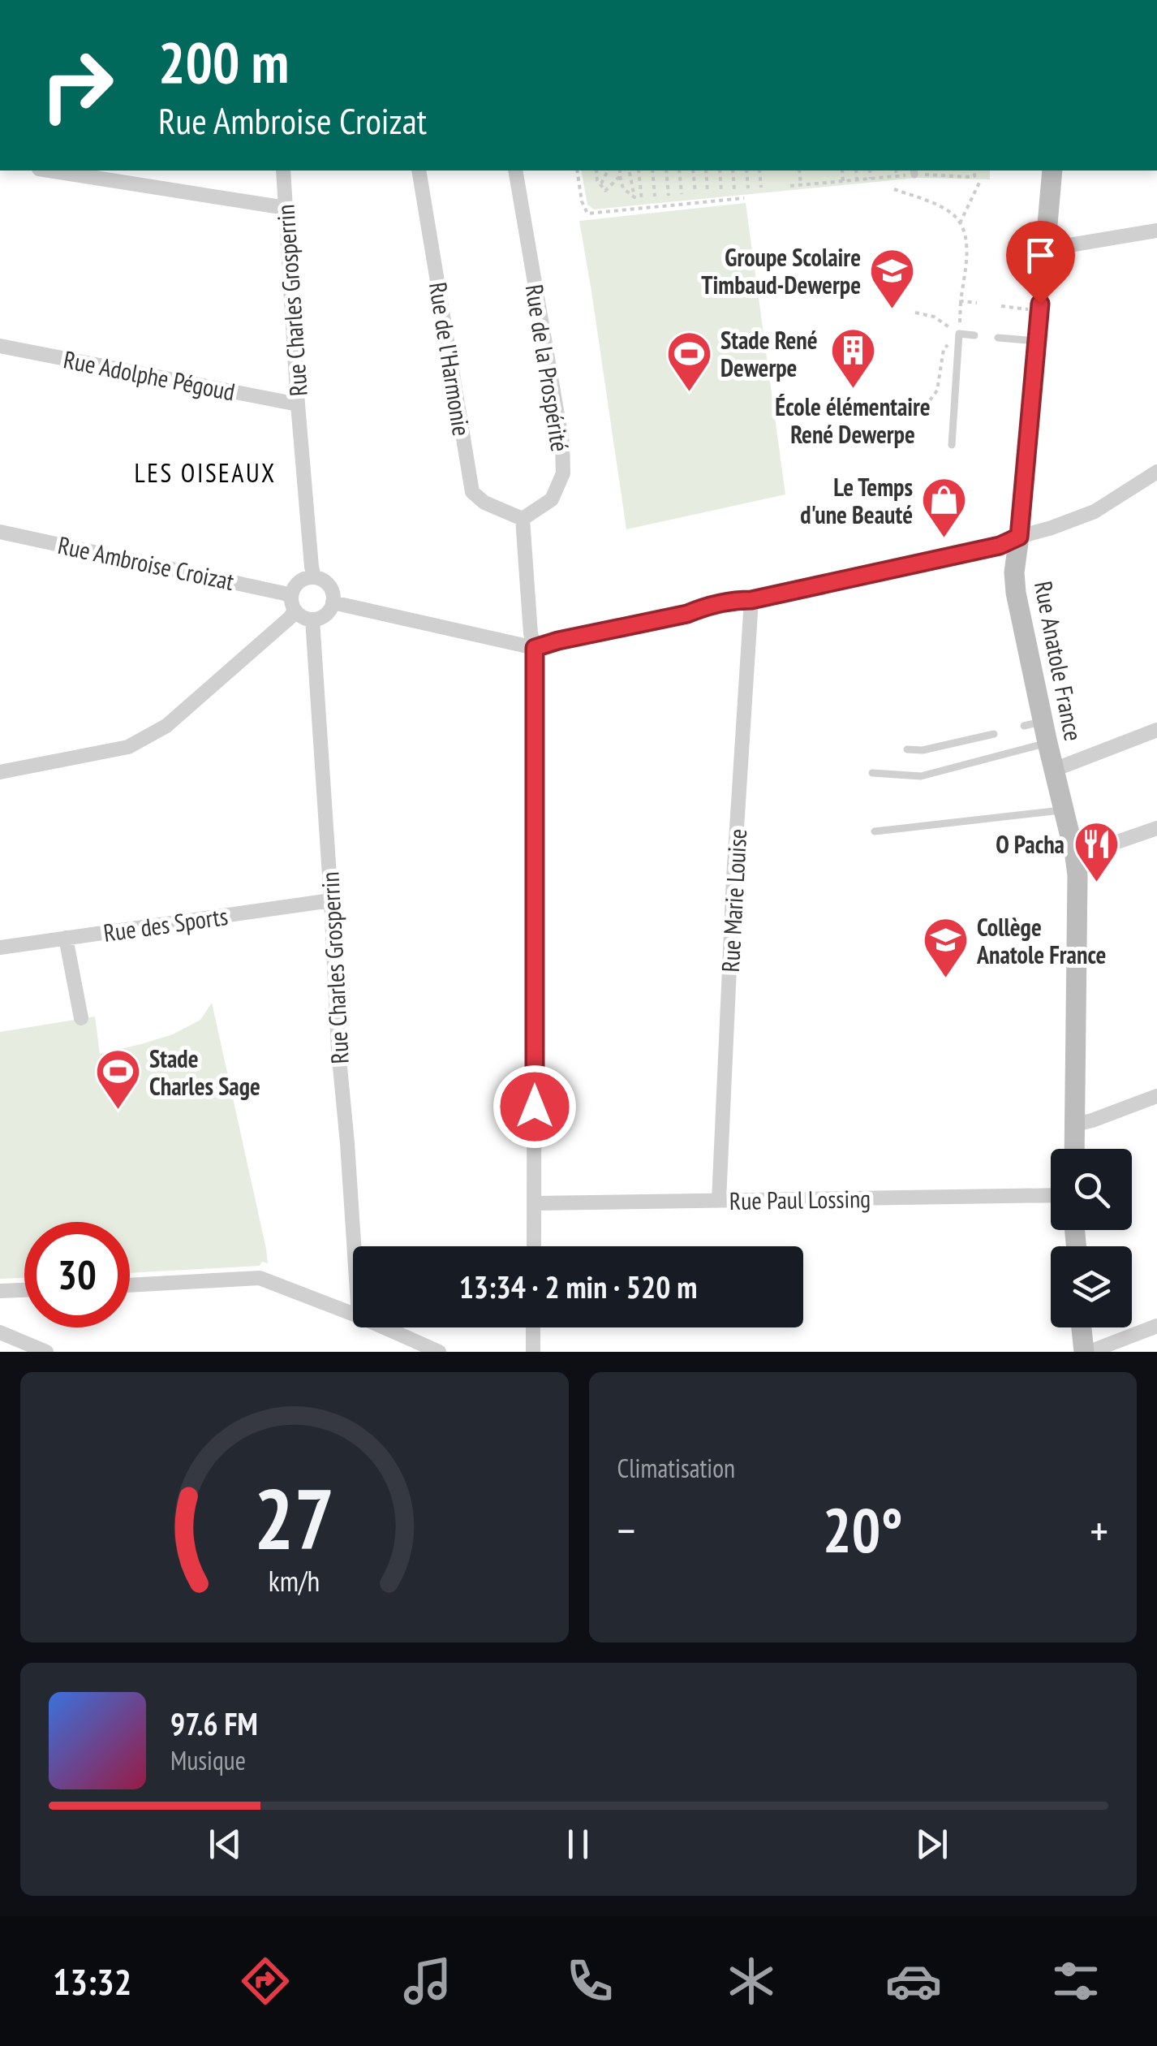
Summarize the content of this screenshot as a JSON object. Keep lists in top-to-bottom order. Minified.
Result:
{"streets":{"main road":["Rue Anatole France"],"street":["Rue Charles Grosperrin","Rue de l'Harmonie","Rue de la Prospérité","Rue Adolphe Pégoud","Rue Ambroise Croizat","Rue Marie Louise","Rue des Sports","Rue Paul Lossing"]},"crossings":[["Rue Charles Grosperrin","Rue Adolphe Pégoud"],["Rue Charles Grosperrin","Rue Ambroise Croizat"],["Rue Charles Grosperrin","Rue des Sports"],["Rue de l'Harmonie","Rue de la Prospérité"],["Rue Marie Louise","Rue Paul Lossing"]],"districts":["LES OISEAUX"],"places":{"school or university":["Groupe Scolaire Timbaud-Dewerpe","Collège Anatole France"],"building":["École élémentaire René Dewerpe"],"sports":["Stade René Dewerpe","Stade Charles Sage"],"shop":["Le Temps d'une Beauté"],"restaurant":["O Pacha"]},"page":{"turn":["200 m","Rue Ambroise Croizat"],"limit":"30","trip":"13:34 · 2 min · 520 m","tile":"Climatisation","heat":["−","20°","+"],"song":["97.6 FM","Musique"],"tabs":"13:32","gauge":["27","km/h"]}}
